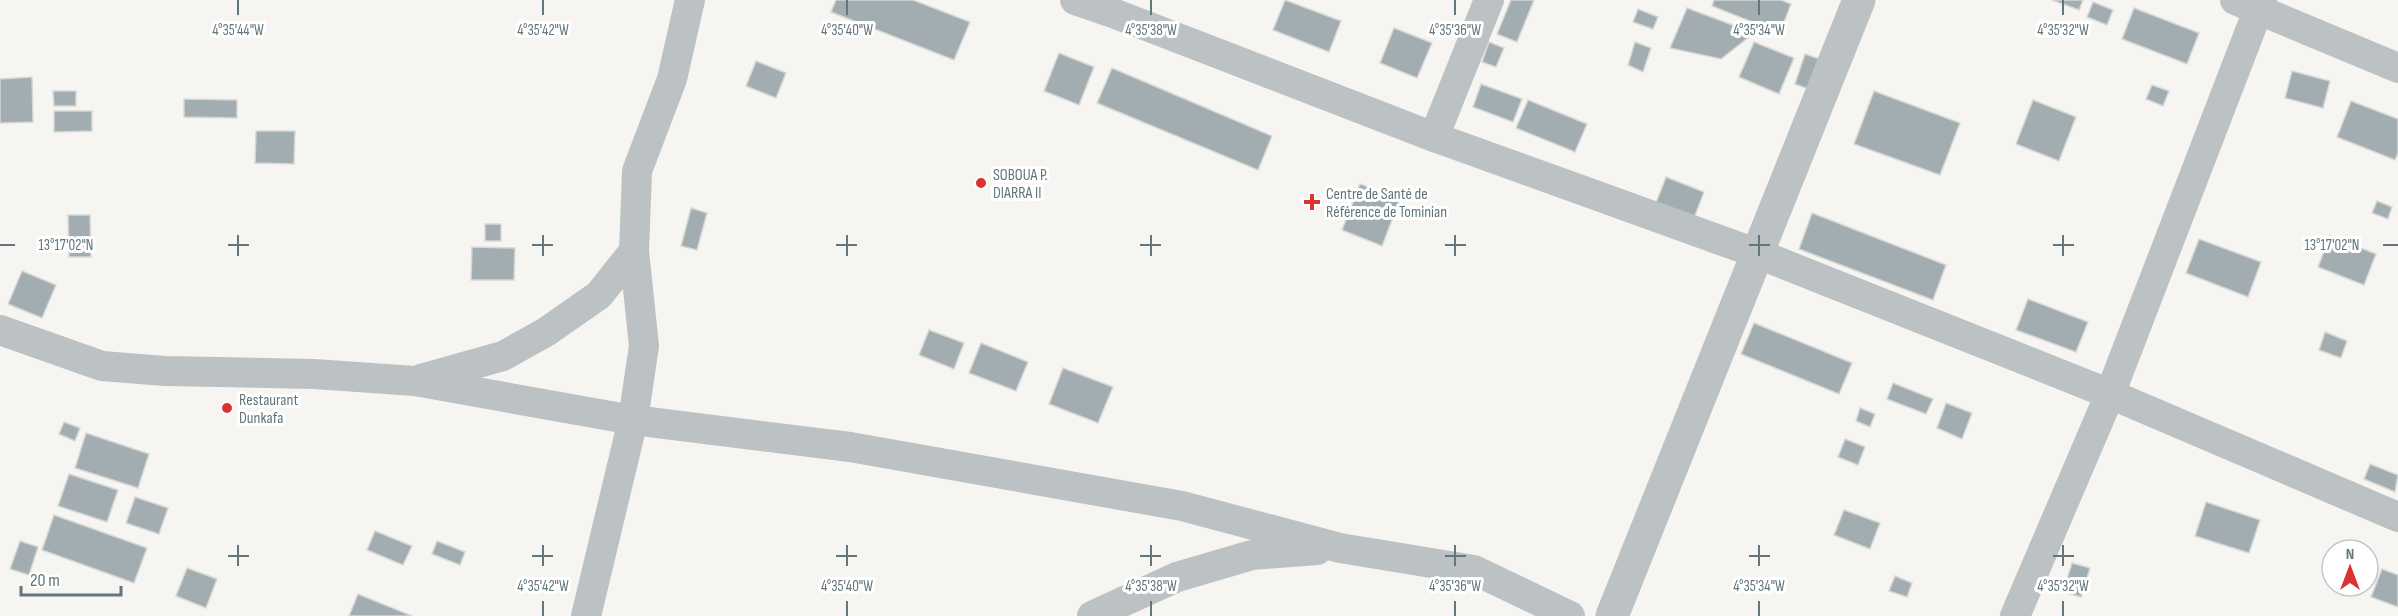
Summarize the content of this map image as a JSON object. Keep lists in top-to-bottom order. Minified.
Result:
{"places":{"other":["SOBOUA P. DIARRA II","Restaurant Dunkafa"],"health":["Centre de Santé de Référence de Tominian"]},"scale_bar":"20 m","north":"top","coordinates":["4°35'44\"W","4°35'42\"W","4°35'40\"W","4°35'38\"W","4°35'36\"W","4°35'34\"W","4°35'32\"W","13°17'02\"N"]}
